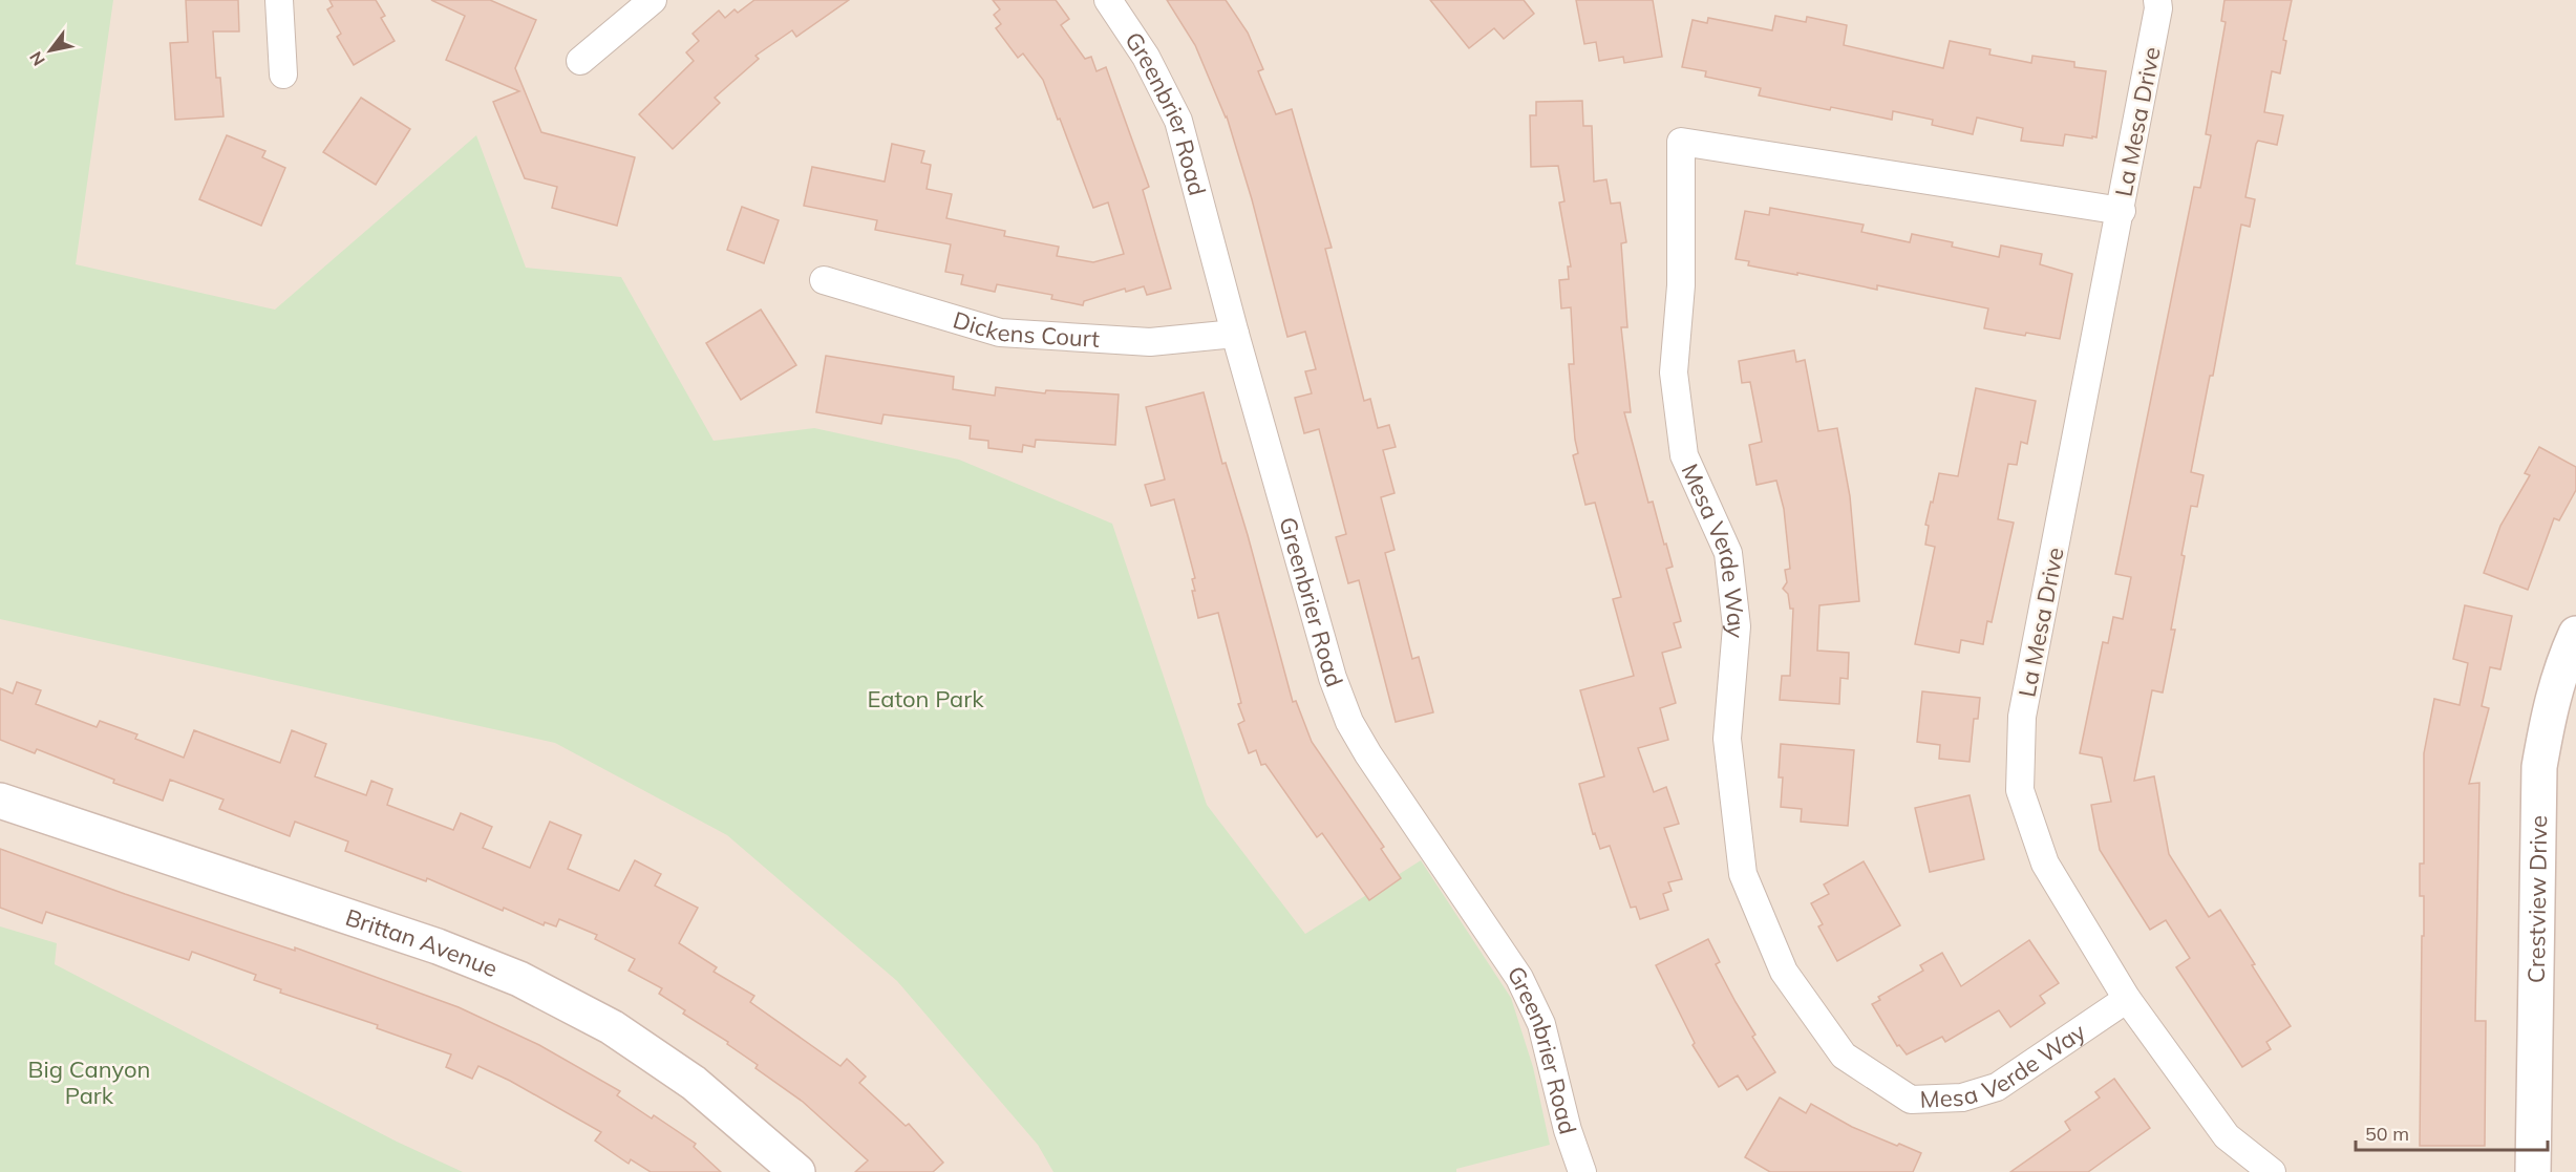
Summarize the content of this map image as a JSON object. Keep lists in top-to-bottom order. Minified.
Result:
{"streets":{"main road":["Crestview Drive","Brittan Avenue"],"street":["Greenbrier Road","La Mesa Drive","Dickens Court","Mesa Verde Way"]},"crossings":[["Greenbrier Road","Dickens Court"],["La Mesa Drive","Mesa Verde Way"]],"parks":["Eaton Park","Big Canyon Park"],"scale_bar":"50 m","north":"bottom left"}
